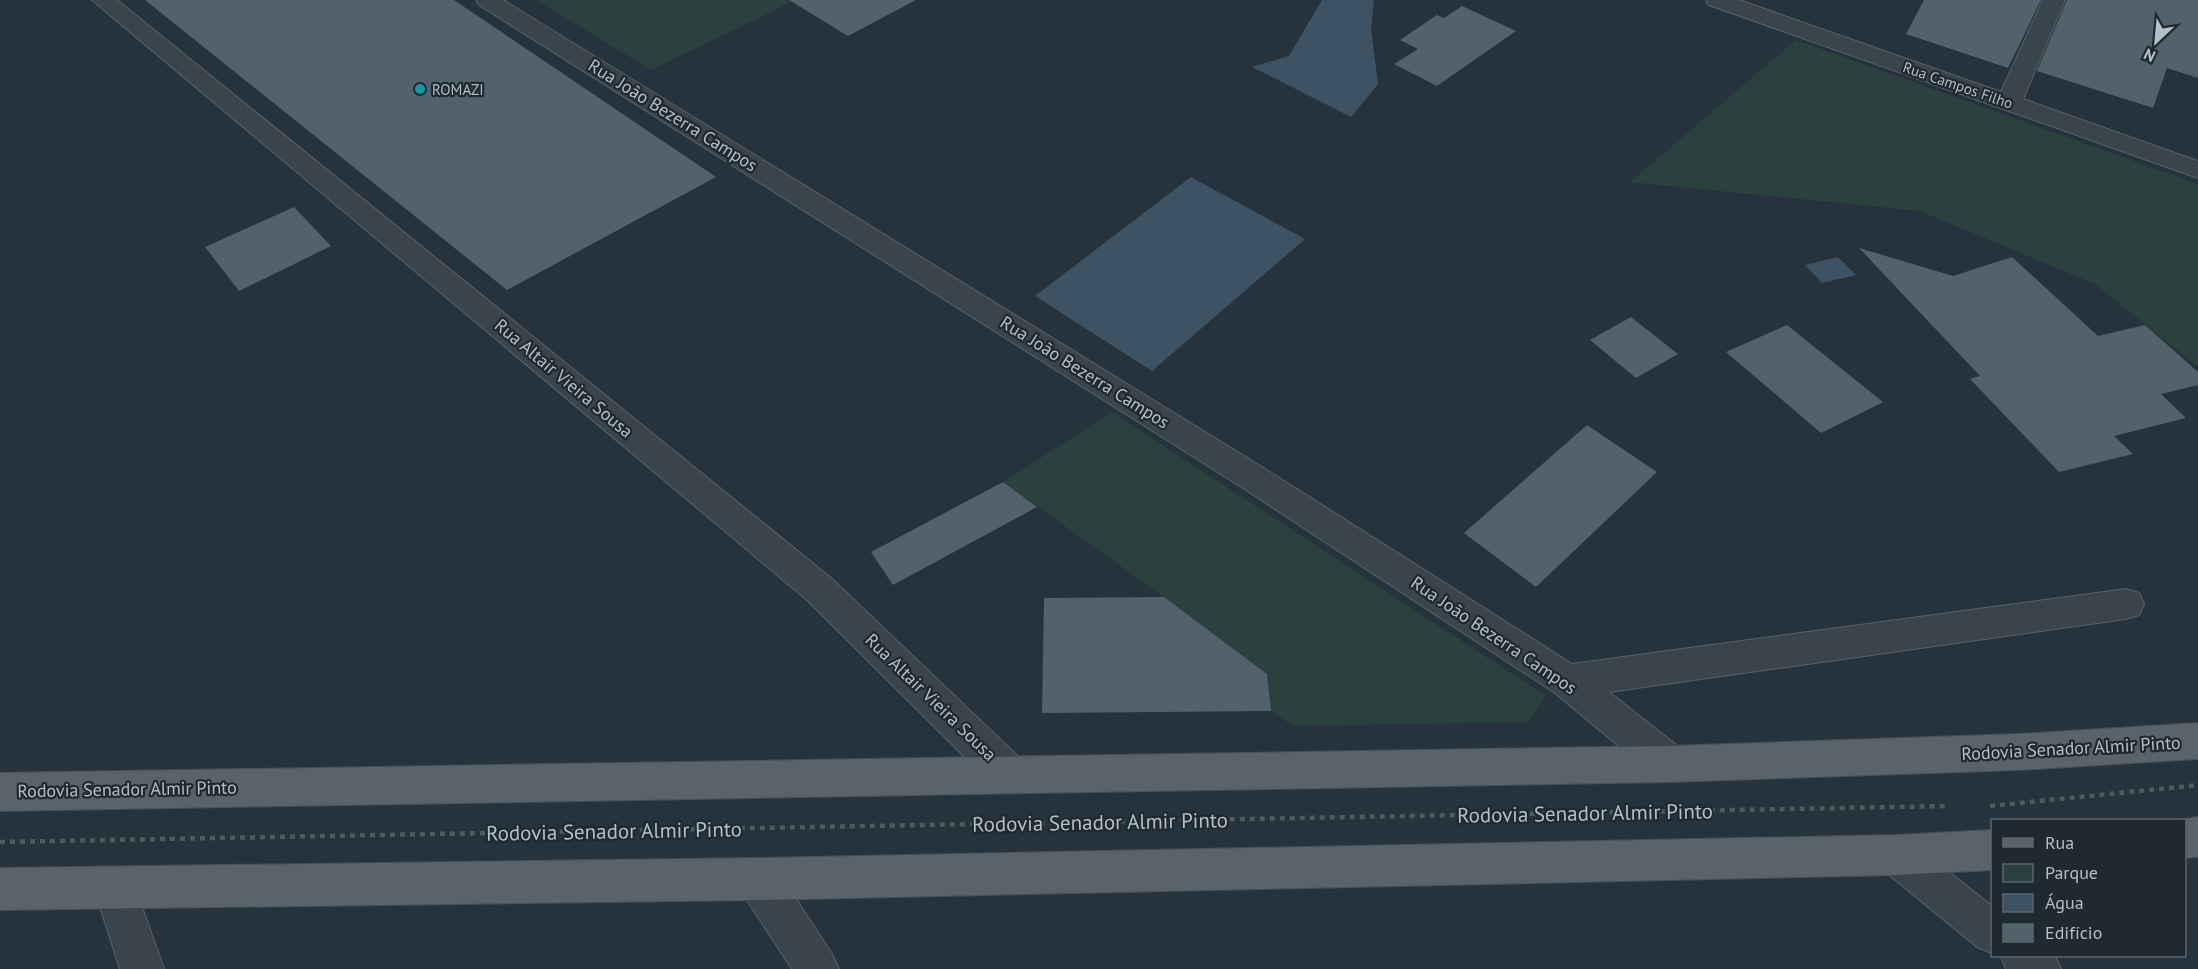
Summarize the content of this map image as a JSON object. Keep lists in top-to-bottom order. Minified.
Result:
{"streets":{"main road":["Rodovia Senador Almir Pinto"],"street":["Rua Campos Filho","Rua João Bezerra Campos","Rua Altair Vieira Sousa"]},"crossings":[["Rua João Bezerra Campos","Rodovia Senador Almir Pinto"],["Rua Altair Vieira Sousa","Rodovia Senador Almir Pinto"]],"places":["ROMAZI"],"legend":["Rua","Parque","Água","Edifício"],"north":"bottom left"}
